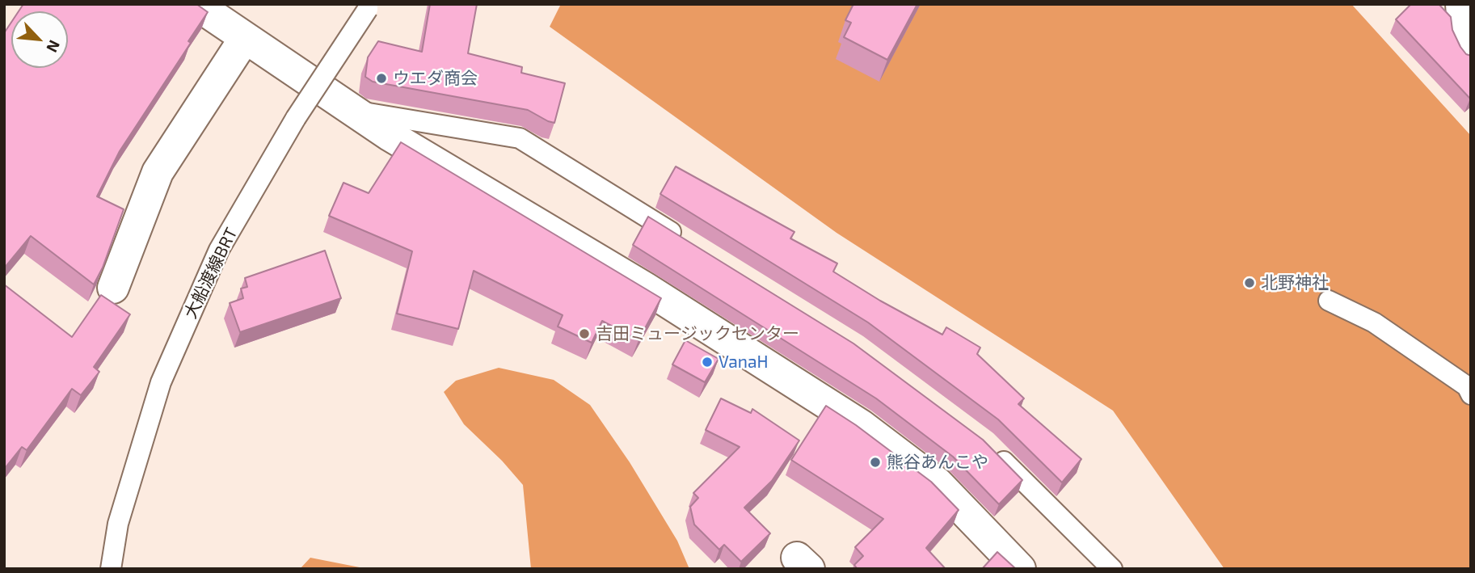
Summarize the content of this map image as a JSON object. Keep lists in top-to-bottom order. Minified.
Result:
{"streets":{"lane":["大船渡線BRT"]},"places":["ウエダ商会","北野神社","吉田ミュージックセンター","VanaH","熊谷あんこや"],"north":"bottom right"}
